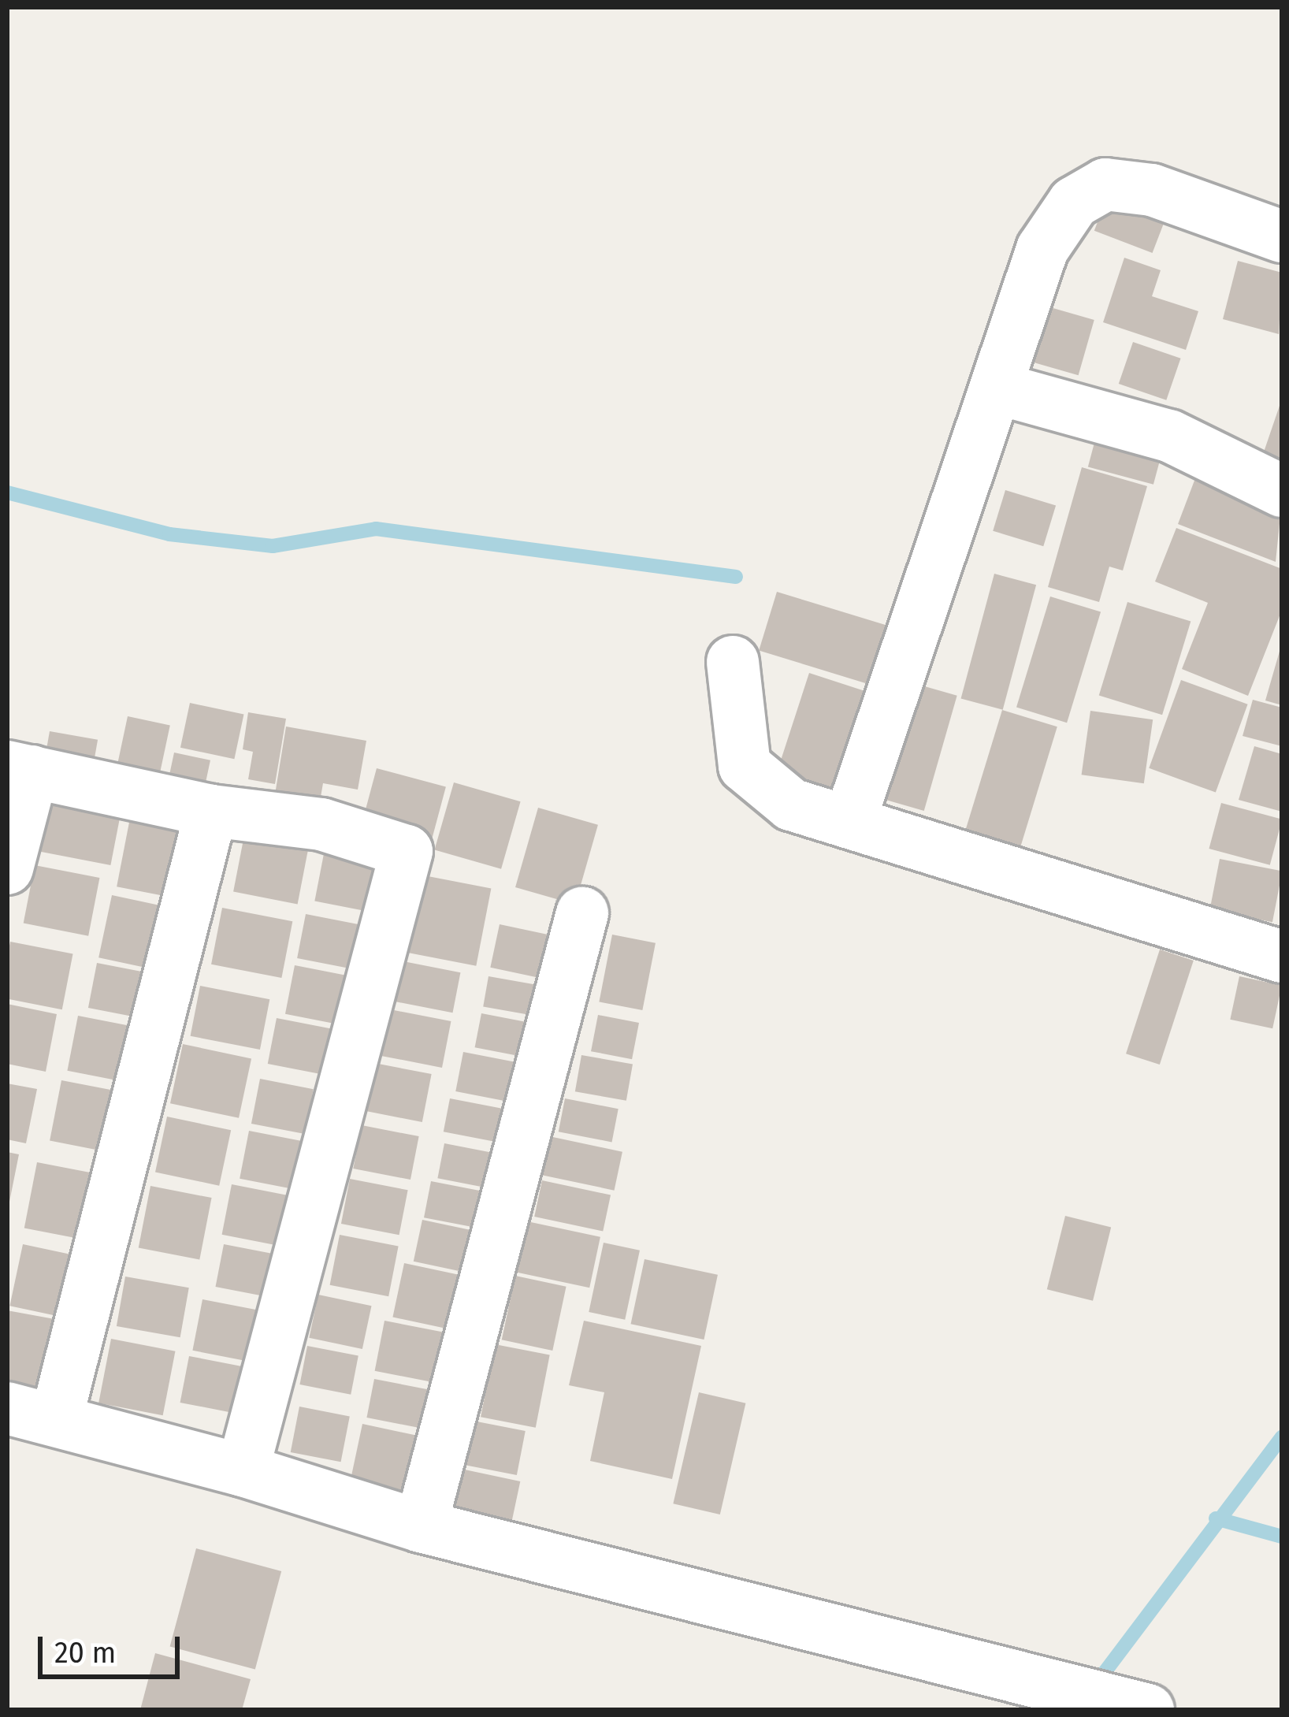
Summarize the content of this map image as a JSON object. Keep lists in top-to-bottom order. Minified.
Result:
{"scale_bar":"20 m"}
